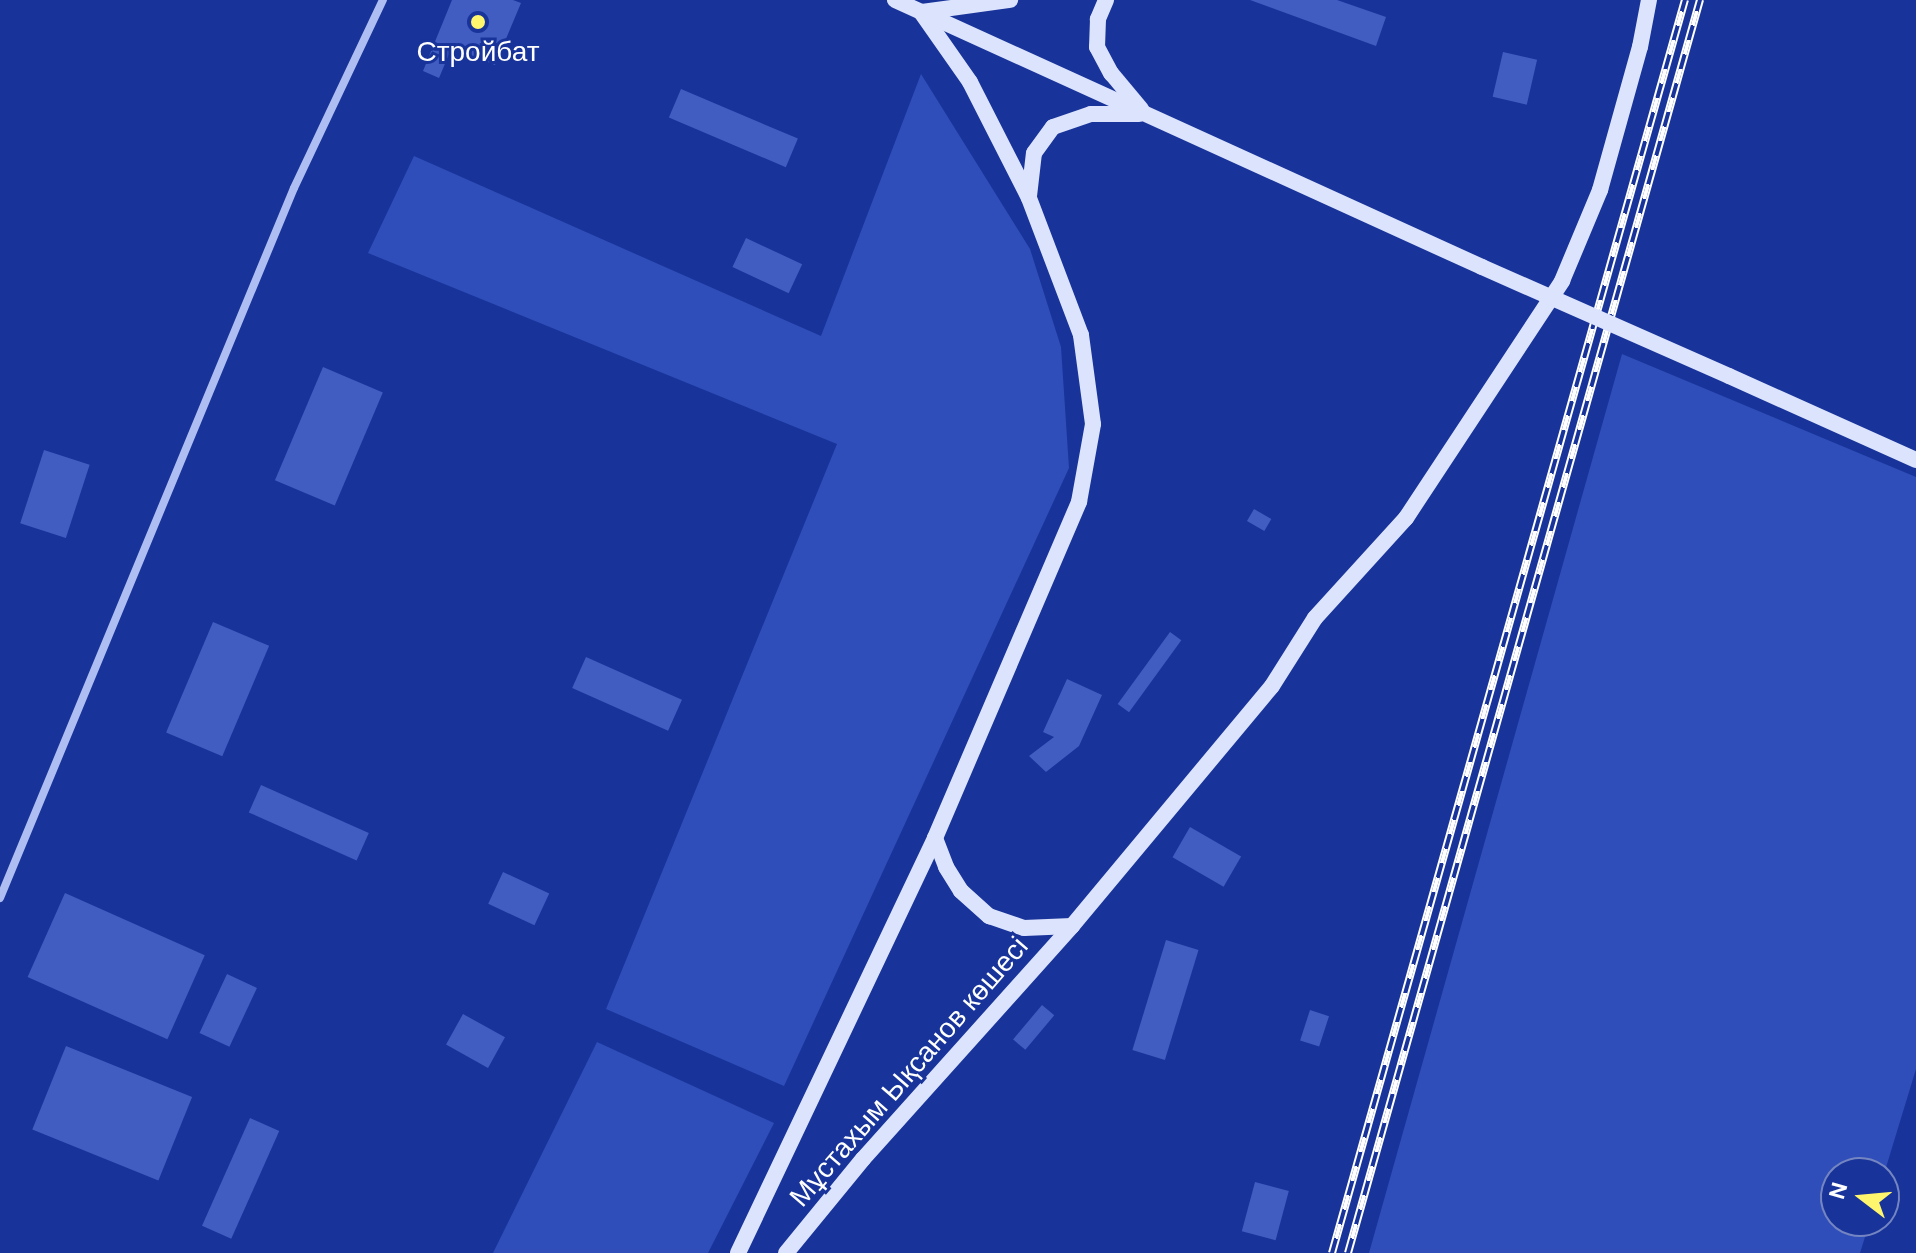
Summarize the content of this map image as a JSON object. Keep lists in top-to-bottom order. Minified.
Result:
{"streets":{"main road":["Мұстахым Ықсанов көшесі"]},"places":["Стройбат"],"north":"left"}
